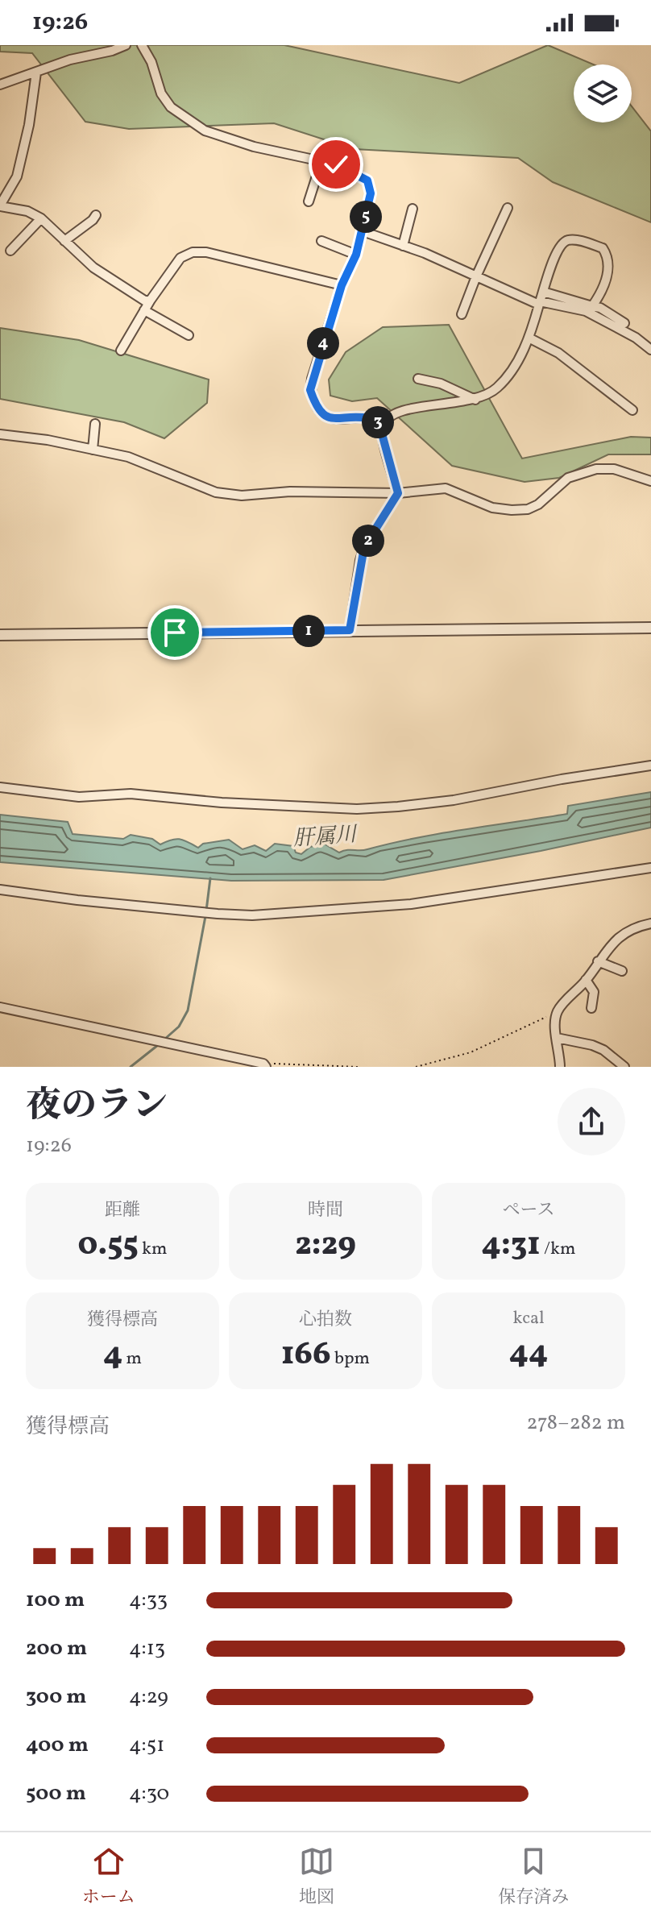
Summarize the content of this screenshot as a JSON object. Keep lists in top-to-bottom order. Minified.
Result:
{"water":["肝属川"],"page":{"status":"19:26","pins":["5","4","3","2","1"],"heading":["夜のラン","19:26"],"stats":[["距離","0.55 km"],["時間","2:29"],["ペース","4:31 /km"],["獲得標高","4 m"],["心拍数","166 bpm"],["kcal","44"]],"chart":["獲得標高","278–282 m"],"list":[{"name":"100 m","note":"4:33"},{"name":"200 m","note":"4:13"},{"name":"300 m","note":"4:29"},{"name":"400 m","note":"4:51"},{"name":"500 m","note":"4:30"}],"tabs":["ホーム","地図","保存済み"]}}
